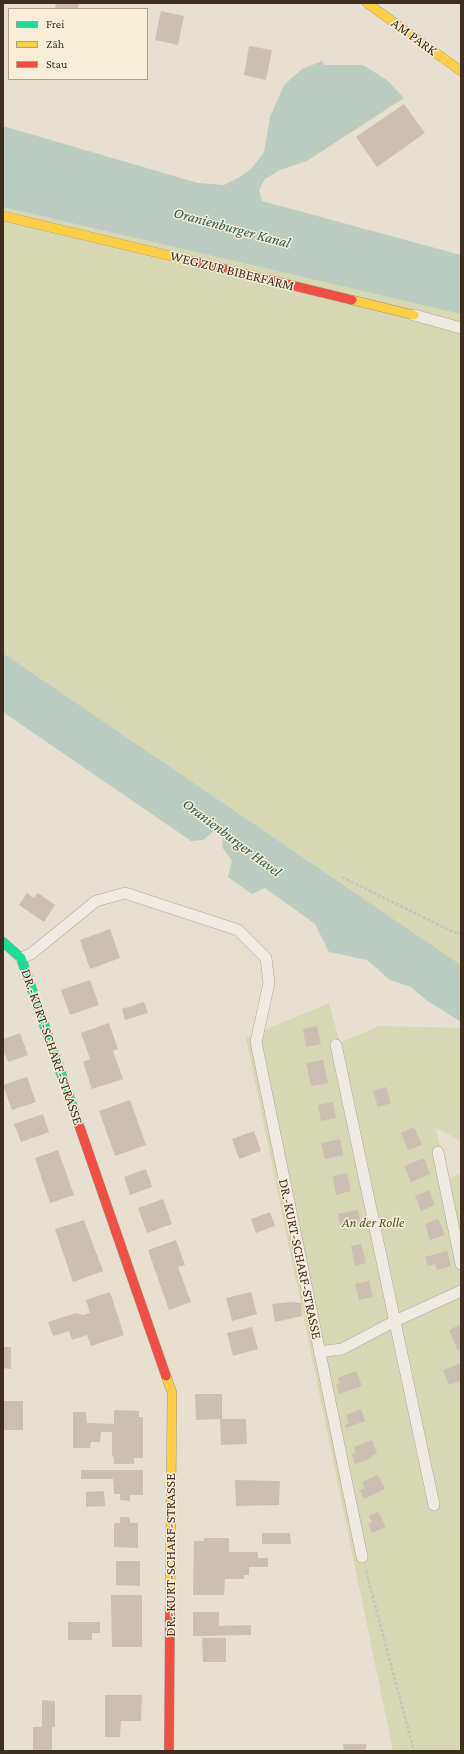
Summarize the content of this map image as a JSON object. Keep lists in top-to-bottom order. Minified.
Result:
{"streets":{"street":["AM PARK","WEG ZUR BIBERFARM","DR.-KURT-SCHARF-STRASSE"]},"water":["Oranienburger Kanal","Oranienburger Havel"],"parks":["An der Rolle"],"legend":["Frei","Zäh","Stau"]}
